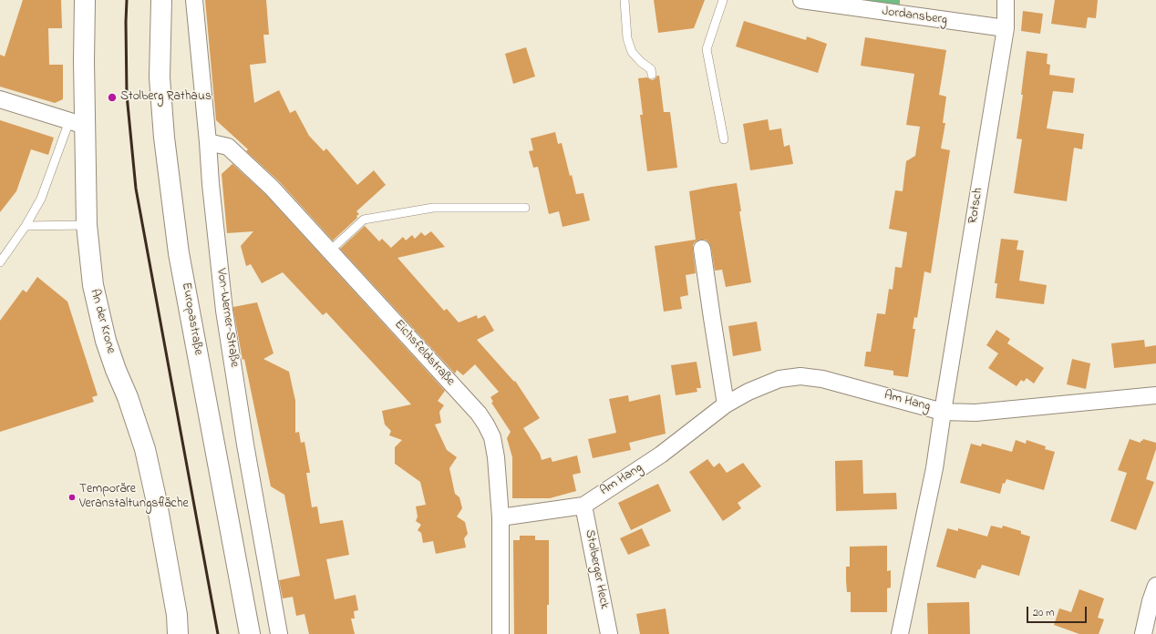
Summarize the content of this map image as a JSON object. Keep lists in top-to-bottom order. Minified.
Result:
{"streets":{"street":["Jordansberg","Rotsch","Von-Werner-Straße","Europastraße","An der Krone","Eichsfeldstraße","Am Hang","Stolberger Heck"]},"crossings":[["Jordansberg","Rotsch"],["Rotsch","Am Hang"],["Von-Werner-Straße","Eichsfeldstraße"],["Eichsfeldstraße","Am Hang"],["Am Hang","Stolberger Heck"]],"places":["Stolberg Rathaus","Temporäre Veranstaltungsfläche"],"scale_bar":"20 m"}
